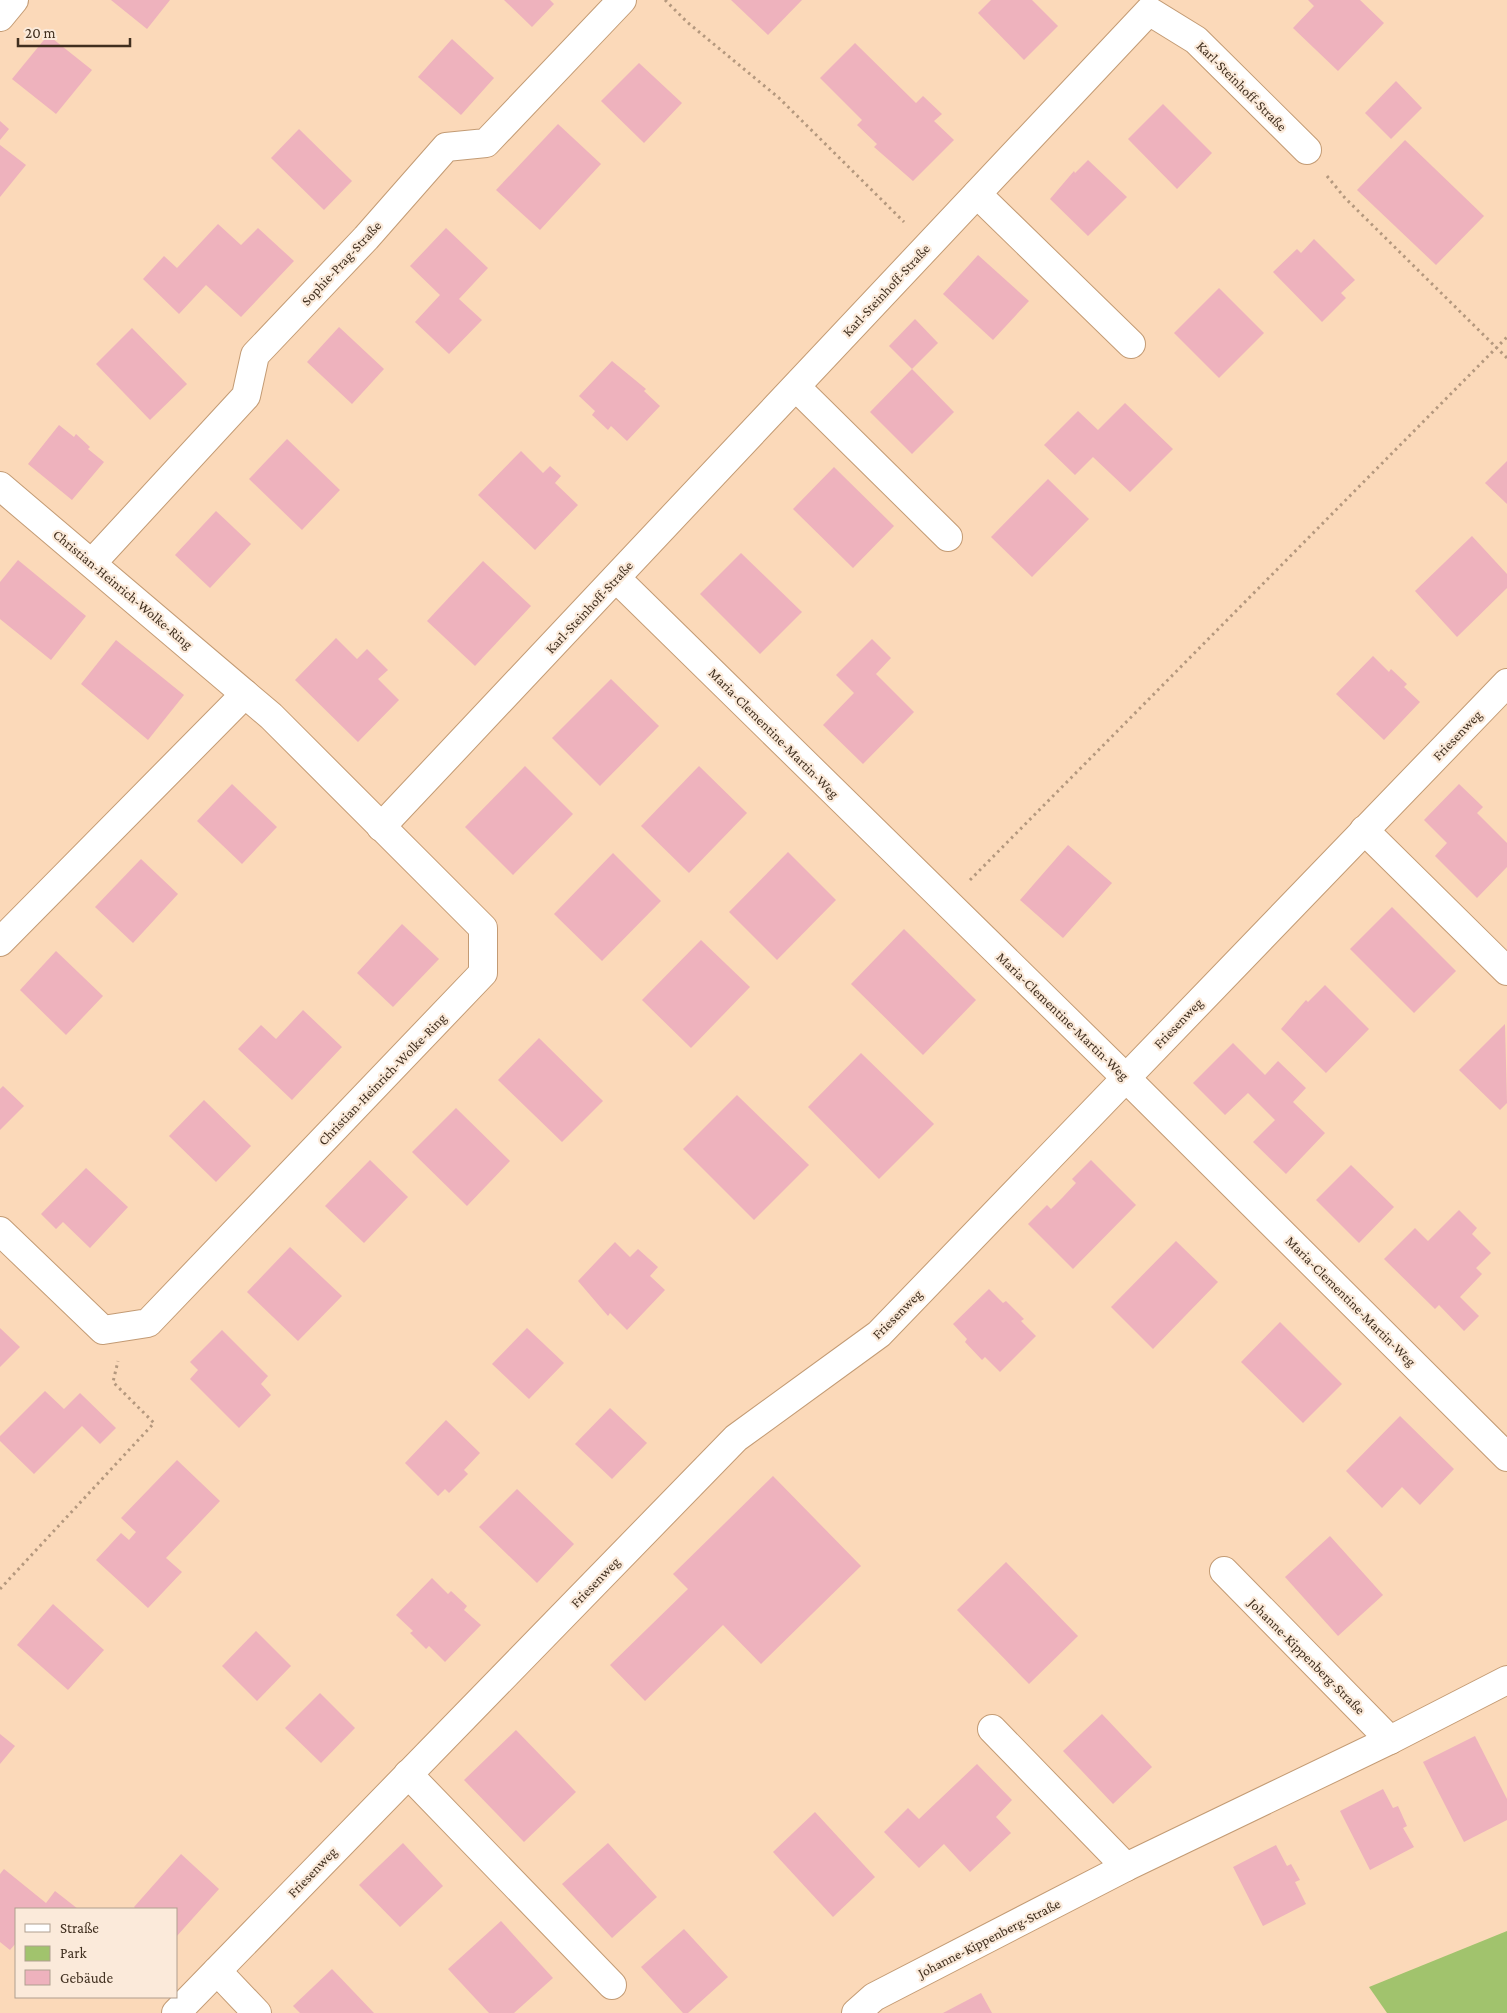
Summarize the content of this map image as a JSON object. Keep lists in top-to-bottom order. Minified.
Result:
{"streets":{"street":["Karl-Steinhoff-Straße","Sophie-Prag-Straße","Christian-Heinrich-Wolke-Ring","Maria-Clementine-Martin-Weg","Friesenweg","Johanne-Kippenberg-Straße"]},"crossings":[["Karl-Steinhoff-Straße","Christian-Heinrich-Wolke-Ring"],["Karl-Steinhoff-Straße","Maria-Clementine-Martin-Weg"],["Sophie-Prag-Straße","Christian-Heinrich-Wolke-Ring"],["Maria-Clementine-Martin-Weg","Friesenweg"]],"legend":["Straße","Park","Gebäude"],"scale_bar":"20 m"}
